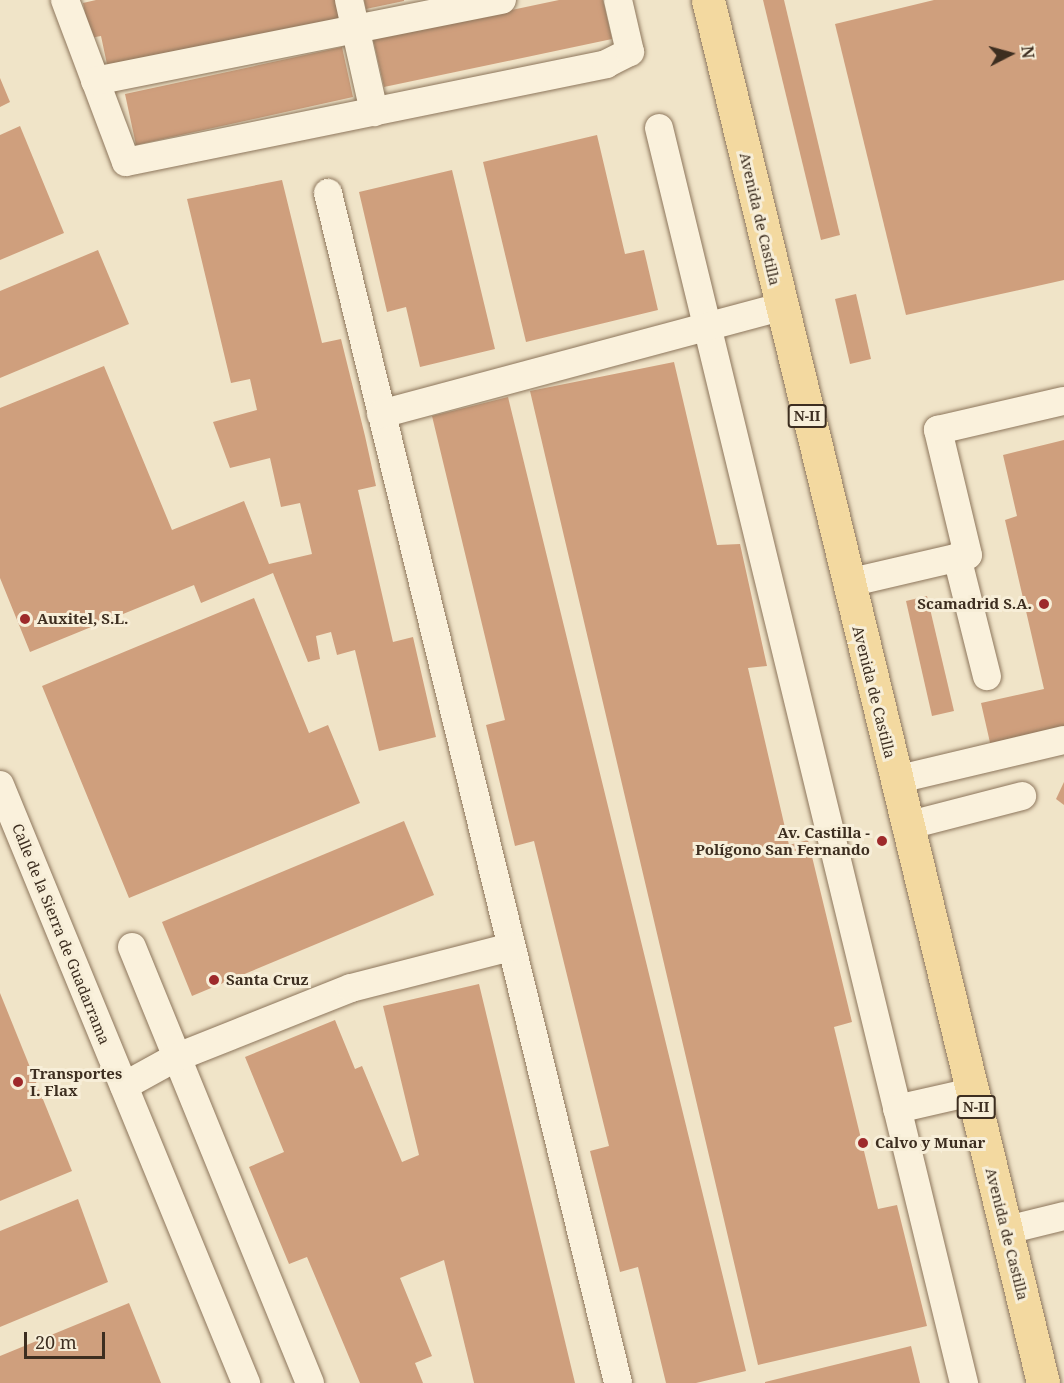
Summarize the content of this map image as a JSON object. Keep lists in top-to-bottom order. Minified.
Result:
{"streets":{"main road":["Avenida de Castilla","N-II"],"street":["Calle de la Sierra de Guadarrama"]},"places":["Scamadrid S.A.","Auxitel, S.L.","Av. Castilla - Polígono San Fernando","Santa Cruz","Transportes I. Flax","Calvo y Munar"],"scale_bar":"20 m","north":"right"}
